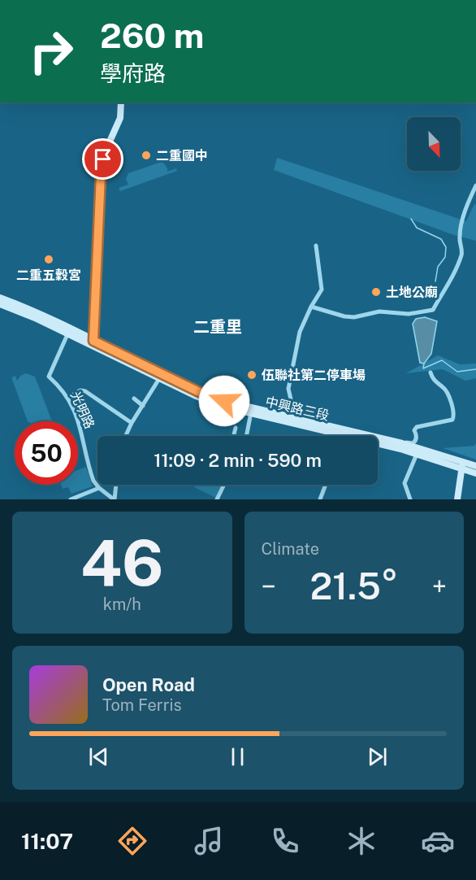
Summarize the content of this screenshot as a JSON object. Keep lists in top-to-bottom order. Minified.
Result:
{"streets":{"main road":["中興路三段"],"street":["光明路"]},"crossings":[["中興路三段","光明路"]],"districts":["二重里"],"places":["二重國中","二重五穀宮","土地公廟","伍聯社第二停車場"],"north":"bottom right","page":{"turn":["260 m","學府路"],"limit":"50","trip":"11:09 · 2 min · 590 m","tile":[["46","km/h"],"Climate"],"heat":["−","21.5°","+"],"song":["Open Road","Tom Ferris"],"tabs":"11:07"}}
